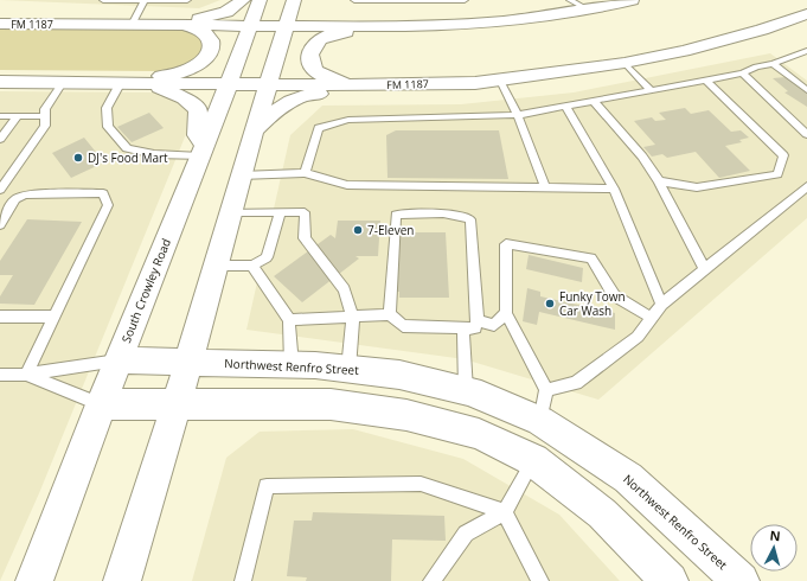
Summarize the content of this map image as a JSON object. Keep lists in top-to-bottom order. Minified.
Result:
{"streets":{"main road":["FM 1187","South Crowley Road","Northwest Renfro Street"]},"crossings":[["FM 1187","South Crowley Road"],["South Crowley Road","Northwest Renfro Street"]],"places":["DJ's Food Mart","7-Eleven","Funky Town Car Wash"],"north":"top"}
